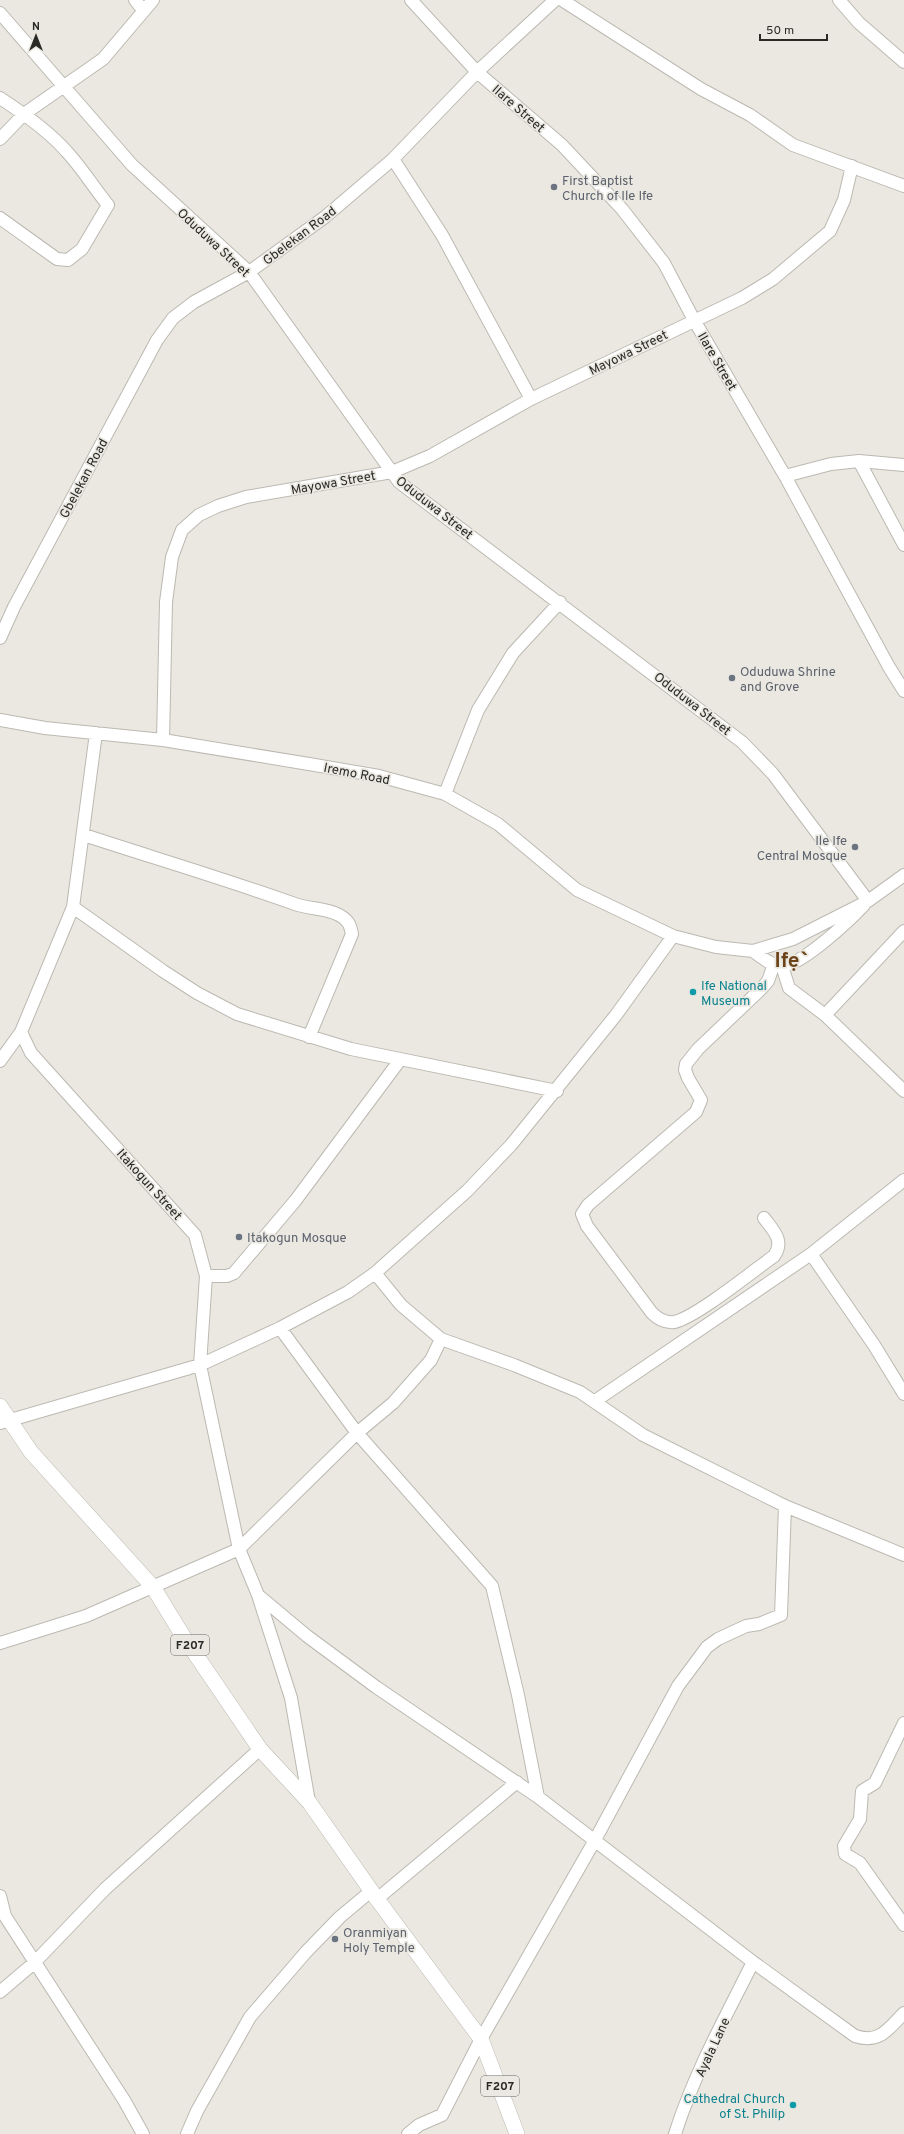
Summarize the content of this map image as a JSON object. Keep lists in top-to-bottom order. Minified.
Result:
{"streets":{"main road":["F207"],"street":["Ilare Street","Gbelekan Road","Oduduwa Street","Mayowa Street","Iremo Road","Itakogun Street","Ayala Lane"]},"crossings":[["Ilare Street","Gbelekan Road"],["Ilare Street","Mayowa Street"],["Gbelekan Road","Oduduwa Street"],["Oduduwa Street","Mayowa Street"],["Mayowa Street","Iremo Road"],["Itakogun Street","F207"]],"districts":["Ifẹ̀"],"places":["First Baptist Church of Ile Ife","Oduduwa Shrine and Grove","Ile Ife Central Mosque","Ife National Museum","Itakogun Mosque","Oranmiyan Holy Temple","Cathedral Church of St. Philip"],"scale_bar":"50 m","north":"top"}
